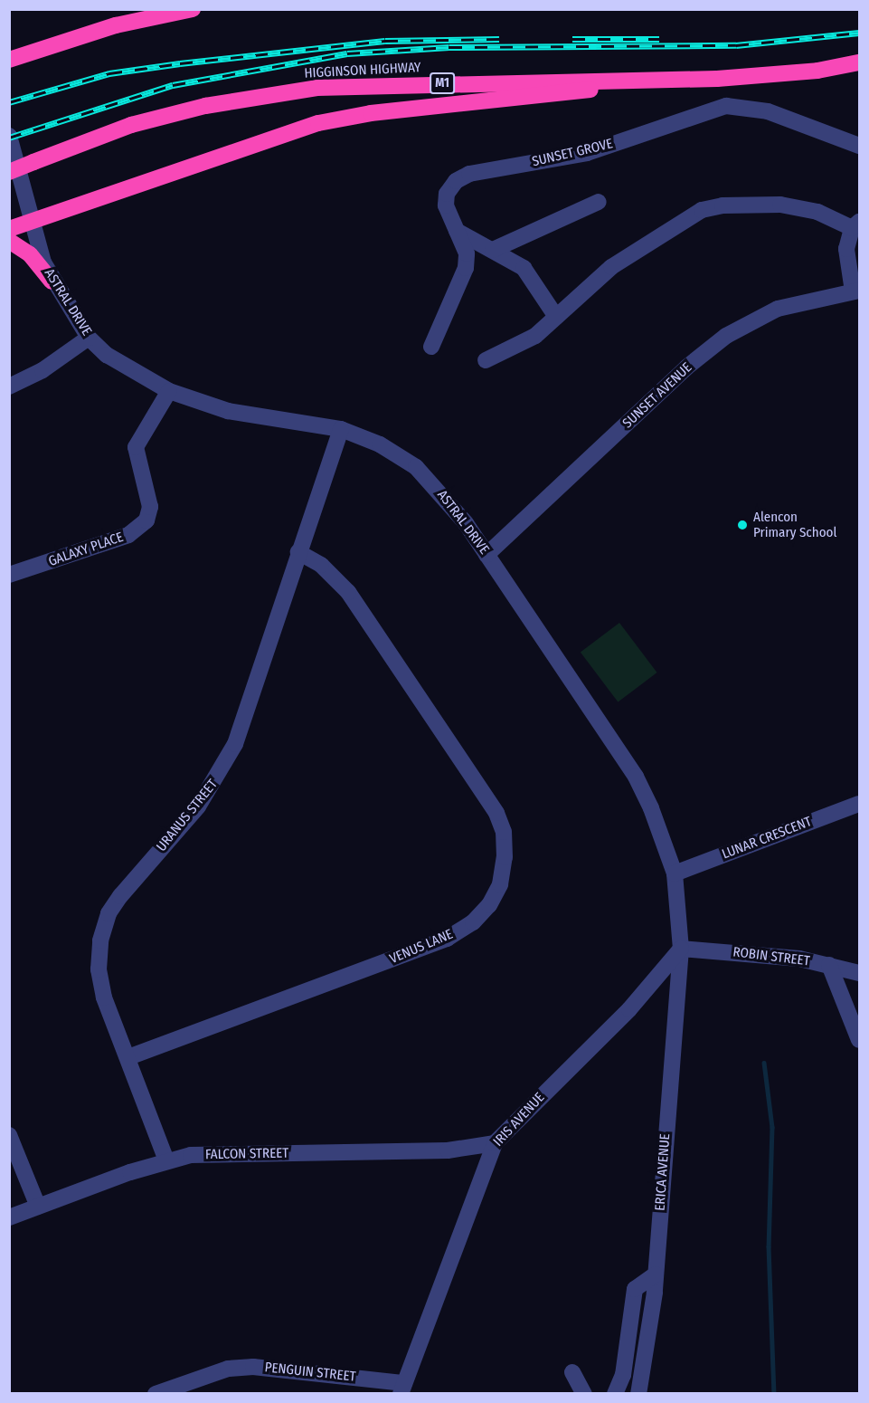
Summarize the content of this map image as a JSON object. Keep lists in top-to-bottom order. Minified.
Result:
{"streets":{"highway":["HIGGINSON HIGHWAY","M1"],"street":["SUNSET GROVE","ASTRAL DRIVE","SUNSET AVENUE","GALAXY PLACE","URANUS STREET","LUNAR CRESCENT","VENUS LANE","ROBIN STREET","IRIS AVENUE","FALCON STREET","ERICA AVENUE","PENGUIN STREET"]},"crossings":[["ASTRAL DRIVE","SUNSET AVENUE"],["ASTRAL DRIVE","GALAXY PLACE"],["ASTRAL DRIVE","URANUS STREET"],["ASTRAL DRIVE","LUNAR CRESCENT"],["ASTRAL DRIVE","ROBIN STREET"],["ASTRAL DRIVE","IRIS AVENUE"],["ASTRAL DRIVE","ERICA AVENUE"],["URANUS STREET","VENUS LANE"],["URANUS STREET","FALCON STREET"],["ROBIN STREET","IRIS AVENUE"],["ROBIN STREET","ERICA AVENUE"],["IRIS AVENUE","FALCON STREET"],["IRIS AVENUE","ERICA AVENUE"],["IRIS AVENUE","PENGUIN STREET"]],"places":["Alencon Primary School"]}
